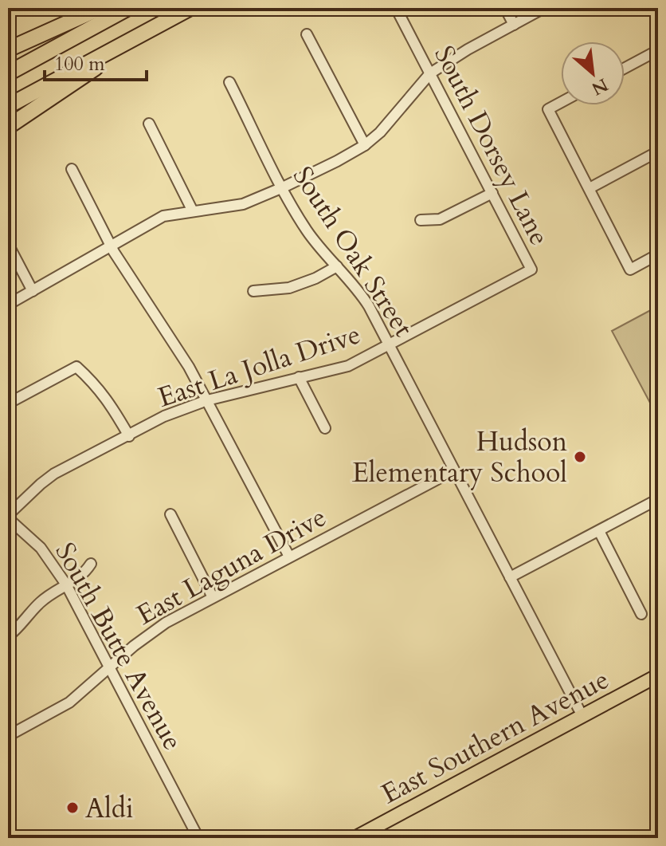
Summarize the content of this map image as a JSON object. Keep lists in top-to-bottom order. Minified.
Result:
{"streets":{"main road":["East Southern Avenue"],"street":["South Dorsey Lane","South Oak Street","East La Jolla Drive","East Laguna Drive","South Butte Avenue"]},"crossings":[["South Dorsey Lane","East La Jolla Drive"],["South Oak Street","East La Jolla Drive"],["South Oak Street","East Laguna Drive"],["South Oak Street","East Southern Avenue"],["East La Jolla Drive","South Butte Avenue"],["East Laguna Drive","South Butte Avenue"]],"places":["Hudson Elementary School","Aldi"],"scale_bar":"100 m","north":"bottom right"}
